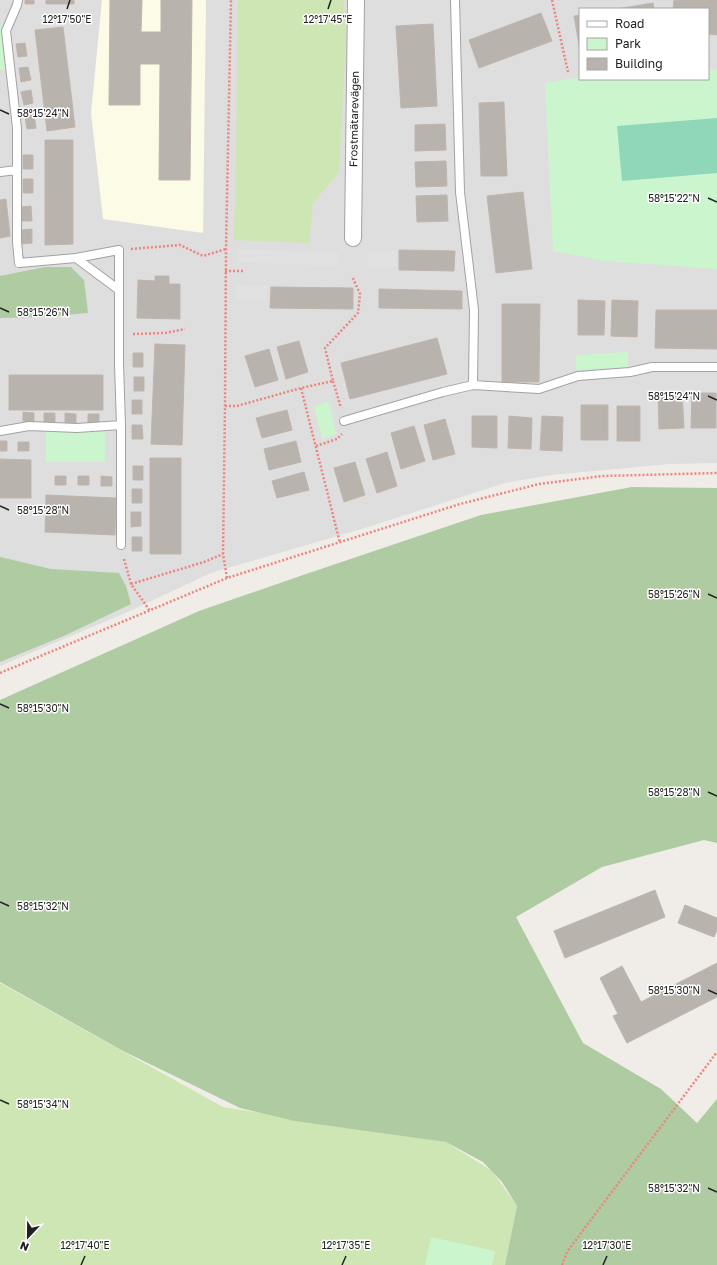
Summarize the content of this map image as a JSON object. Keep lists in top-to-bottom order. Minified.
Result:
{"streets":{"street":["Frostmätarevägen"]},"legend":["Road","Park","Building"],"north":"bottom","coordinates":["12°17'50\"E","12°17'45\"E","58°15'24\"N","58°15'22\"N","58°15'26\"N","58°15'28\"N","58°15'30\"N","58°15'32\"N","58°15'34\"N","12°17'40\"E","12°17'35\"E","12°17'30\"E"]}
